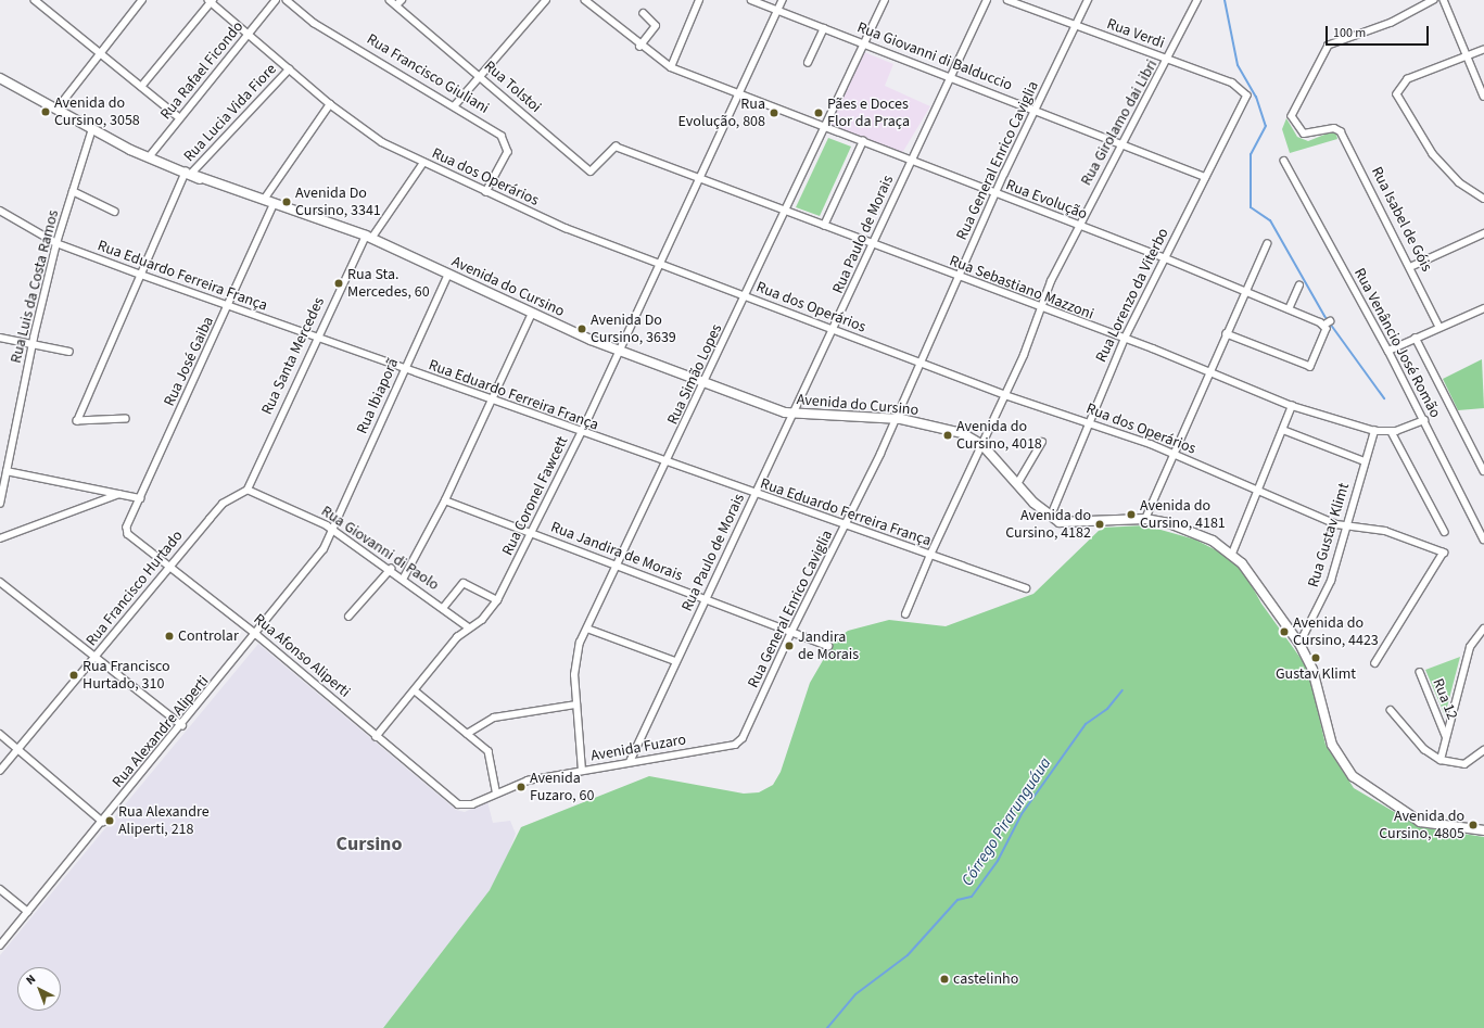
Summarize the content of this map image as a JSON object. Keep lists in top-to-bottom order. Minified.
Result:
{"streets":{"main road":["Avenida do Cursino"],"street":["Rua Verdi","Rua Giovanni di Balduccio","Rua Rafael Ficondo","Rua Francisco Giuliani","Rua Tolstoi","Rua Lucia Vida Fiore","Rua Girolamo dai Libri","Rua General Enrico Caviglia","Rua dos Operários","Rua Evolução","Rua Isabel de Góis","Rua Paulo de Morais","Rua Eduardo Ferreira França","Rua Luis da Costa Ramos","Rua Sebastiano Mazzoni","Rua Lorenzo da Viterbo","Rua Venâncio José Romão","Rua Santa Mercedes","Rua José Gaiba","Rua Simão Lopes","Rua Ibiaporã","Rua Coronel Fawcett","Rua Gustav Klimt","Rua Giovanni di Paolo","Rua Jandira de Morais","Rua Francisco Hurtado","Rua Afonso Aliperti","Rua 12","Rua Alexandre Aliperti","Avenida Fuzaro"]},"crossings":[["Rua Verdi","Rua Girolamo dai Libri"],["Rua Verdi","Rua General Enrico Caviglia"],["Rua Verdi","Rua Lorenzo da Viterbo"],["Rua Giovanni di Balduccio","Rua Girolamo dai Libri"],["Rua Giovanni di Balduccio","Rua General Enrico Caviglia"],["Rua Giovanni di Balduccio","Rua Paulo de Morais"],["Rua Giovanni di Balduccio","Rua Lorenzo da Viterbo"],["Rua Giovanni di Balduccio","Rua Simão Lopes"],["Rua Giovanni di Balduccio","Rua Coronel Fawcett"],["Rua Rafael Ficondo","Rua dos Operários"],["Rua Rafael Ficondo","Avenida do Cursino"],["Rua Francisco Giuliani","Rua dos Operários"],["Rua Tolstoi","Rua Sebastiano Mazzoni"],["Rua Lucia Vida Fiore","Rua dos Operários"],["Rua Lucia Vida Fiore","Avenida do Cursino"],["Rua Girolamo dai Libri","Rua dos Operários"],["Rua Girolamo dai Libri","Rua Evolução"],["Rua Girolamo dai Libri","Rua Eduardo Ferreira França"],["Rua Girolamo dai Libri","Avenida do Cursino"],["Rua Girolamo dai Libri","Rua Sebastiano Mazzoni"],["Rua General Enrico Caviglia","Rua dos Operários"],["Rua General Enrico Caviglia","Rua Evolução"],["Rua General Enrico Caviglia","Rua Eduardo Ferreira França"],["Rua General Enrico Caviglia","Avenida do Cursino"],["Rua General Enrico Caviglia","Rua Sebastiano Mazzoni"],["Rua General Enrico Caviglia","Rua Jandira de Morais"],["Rua General Enrico Caviglia","Avenida Fuzaro"],["Rua dos Operários","Rua Paulo de Morais"],["Rua dos Operários","Rua Lorenzo da Viterbo"],["Rua dos Operários","Rua Santa Mercedes"],["Rua dos Operários","Rua Simão Lopes"],["Rua dos Operários","Rua Coronel Fawcett"],["Rua dos Operários","Rua Gustav Klimt"],["Rua Evolução","Rua Paulo de Morais"],["Rua Evolução","Rua Lorenzo da Viterbo"],["Rua Evolução","Rua Simão Lopes"],["Rua Evolução","Rua Coronel Fawcett"],["Rua Paulo de Morais","Rua Eduardo Ferreira França"],["Rua Paulo de Morais","Avenida do Cursino"],["Rua Paulo de Morais","Rua Sebastiano Mazzoni"],["Rua Paulo de Morais","Rua Jandira de Morais"],["Rua Paulo de Morais","Avenida Fuzaro"],["Rua Eduardo Ferreira França","Rua Luis da Costa Ramos"],["Rua Eduardo Ferreira França","Rua Santa Mercedes"],["Rua Eduardo Ferreira França","Rua José Gaiba"],["Rua Eduardo Ferreira França","Rua Simão Lopes"],["Rua Eduardo Ferreira França","Rua Ibiaporã"],["Rua Eduardo Ferreira França","Rua Coronel Fawcett"],["Rua Luis da Costa Ramos","Avenida do Cursino"],["Avenida do Cursino","Rua Santa Mercedes"],["Avenida do Cursino","Rua José Gaiba"],["Avenida do Cursino","Rua Simão Lopes"],["Avenida do Cursino","Rua Ibiaporã"],["Avenida do Cursino","Rua Coronel Fawcett"],["Avenida do Cursino","Rua Gustav Klimt"],["Rua Sebastiano Mazzoni","Rua Lorenzo da Viterbo"],["Rua Sebastiano Mazzoni","Rua Venâncio José Romão"],["Rua Sebastiano Mazzoni","Rua Simão Lopes"],["Rua Sebastiano Mazzoni","Rua Coronel Fawcett"],["Rua Sebastiano Mazzoni","Rua Gustav Klimt"],["Rua Santa Mercedes","Rua Giovanni di Paolo"],["Rua Santa Mercedes","Rua Francisco Hurtado"],["Rua José Gaiba","Rua Afonso Aliperti"],["Rua Simão Lopes","Rua Jandira de Morais"],["Rua Simão Lopes","Avenida Fuzaro"],["Rua Ibiaporã","Rua Giovanni di Paolo"],["Rua Ibiaporã","Rua Alexandre Aliperti"],["Rua Coronel Fawcett","Rua Giovanni di Paolo"],["Rua Coronel Fawcett","Rua Jandira de Morais"],["Rua Coronel Fawcett","Rua Afonso Aliperti"],["Rua Giovanni di Paolo","Rua Francisco Hurtado"],["Rua Giovanni di Paolo","Rua Alexandre Aliperti"],["Rua Francisco Hurtado","Rua Afonso Aliperti"],["Rua Afonso Aliperti","Rua Alexandre Aliperti"],["Rua Afonso Aliperti","Avenida Fuzaro"]],"districts":["Cursino"],"water":["Córrego Pirarunguáua"],"places":["Avenida do Cursino, 3058","Rua Evolução, 808","Pães e Doces Flor da Praça","Avenida Do Cursino, 3341","Rua Sta. Mercedes, 60","Avenida Do Cursino, 3639","Avenida do Cursino, 4018","Avenida do Cursino, 4181","Avenida do Cursino, 4182","Avenida do Cursino, 4423","Controlar","Jandira de Morais","Gustav Klimt","Rua Francisco Hurtado, 310","Avenida Fuzaro, 60","Rua Alexandre Aliperti, 218","Avenida do Cursino, 4805","castelinho"],"scale_bar":"100 m","north":"top left"}
